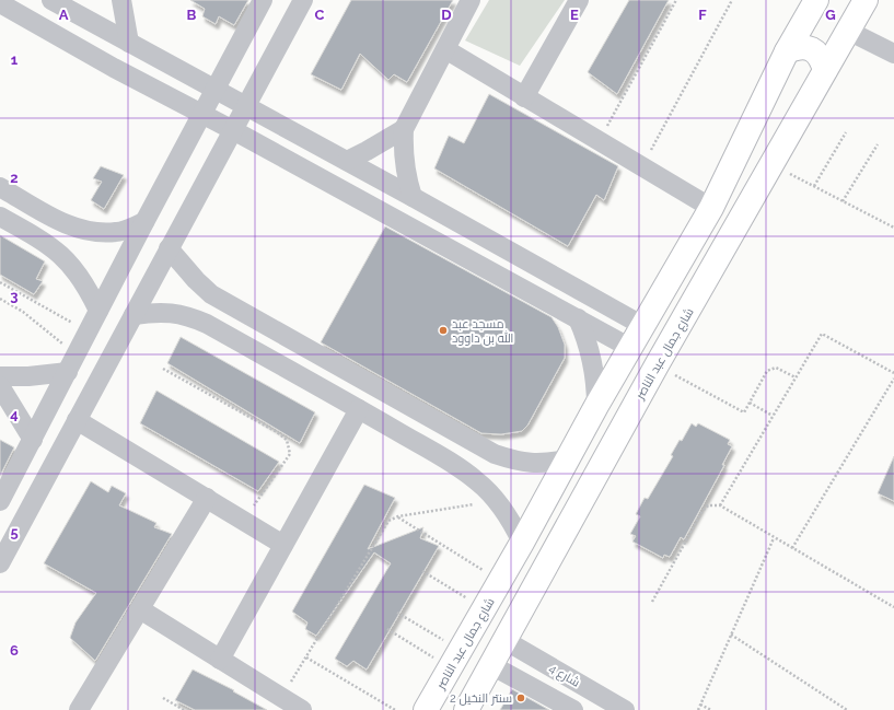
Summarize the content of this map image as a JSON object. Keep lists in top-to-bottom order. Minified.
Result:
{"streets":{"main road":["شارع جمال عبد الناصر"],"street":["شارع 4"]},"crossings":[["شارع جمال عبد الناصر","شارع 4"]],"places":["مسجد عبد الله بن داوود","سنتر النخيل 2"],"grid":{"columns":["A","B","C","D","E","F","G"],"rows":["1","2","3","4","5","6"]}}
